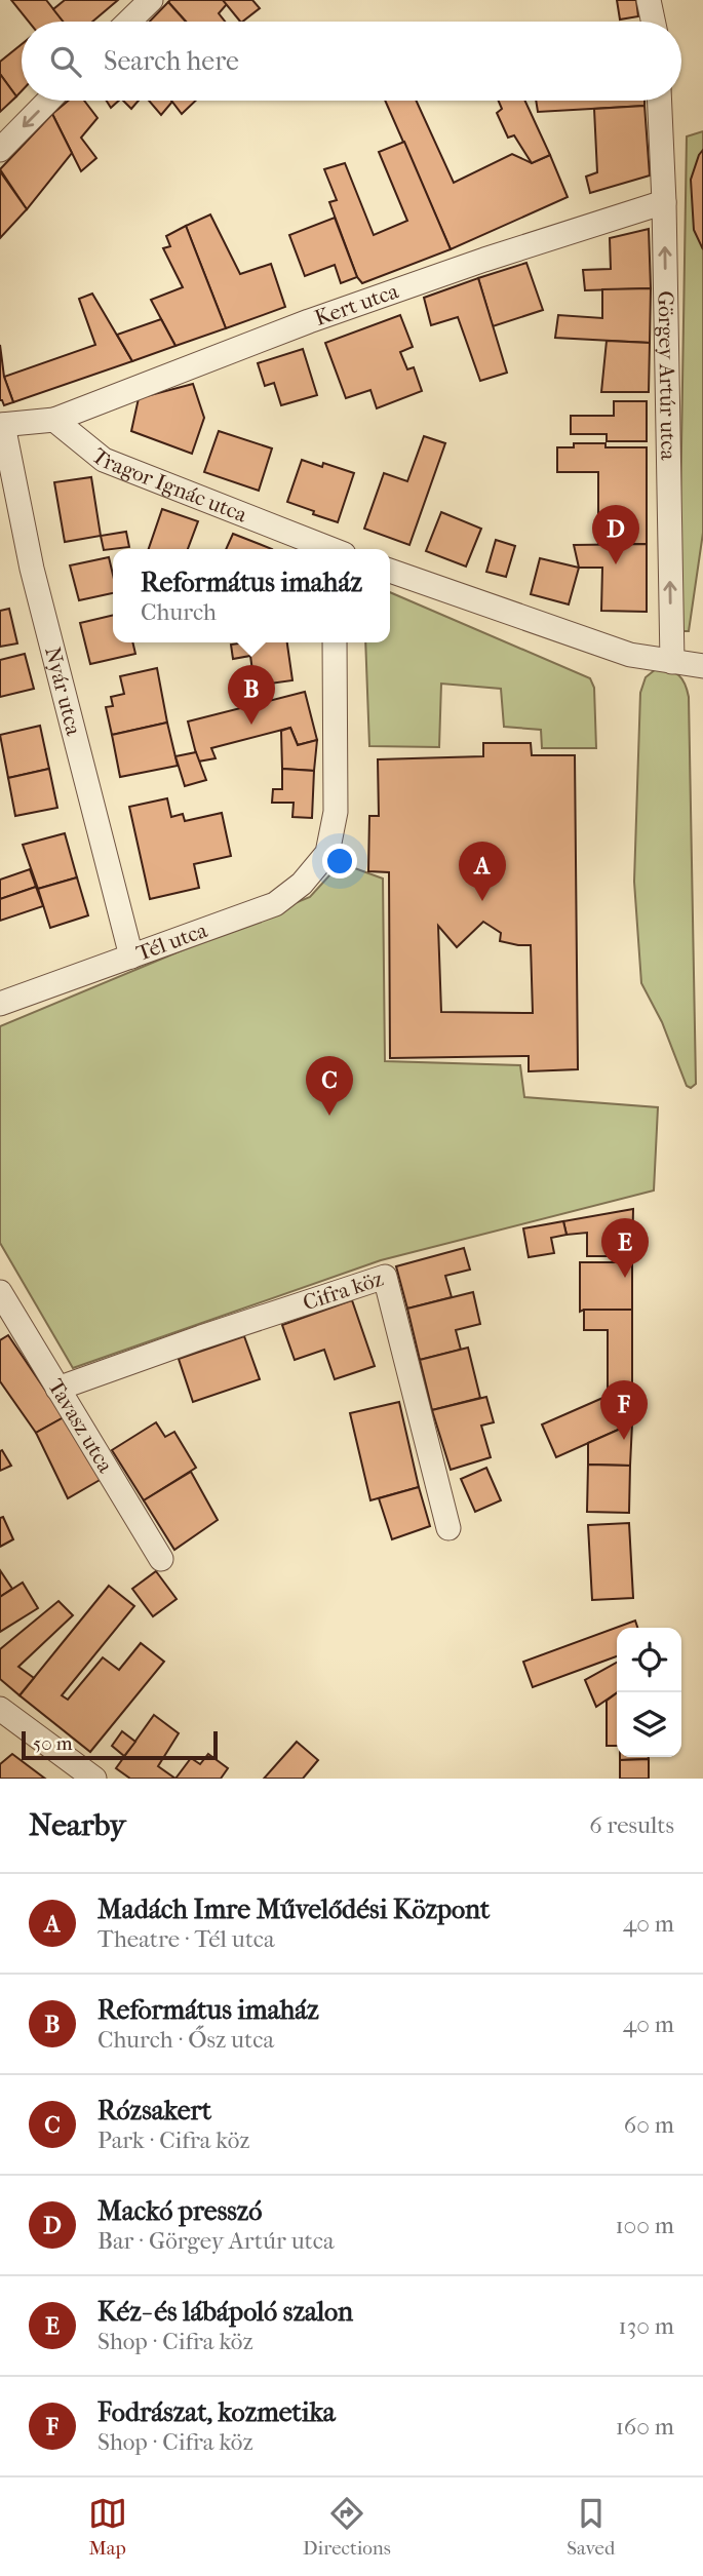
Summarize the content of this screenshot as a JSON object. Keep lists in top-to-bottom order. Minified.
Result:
{"streets":{"street":["Kert utca","Görgey Artúr utca","Tragor Ignác utca","Nyár utca","Tél utca","Cifra köz","Tavasz utca"]},"crossings":[["Kert utca","Görgey Artúr utca"],["Kert utca","Tragor Ignác utca"],["Nyár utca","Tél utca"],["Cifra köz","Tavasz utca"]],"one_way":["Görgey Artúr utca"],"scale_bar":"50 m","page":{"search":"Search here","pins":["D","B","A","C","E","F"],"popup":["Református imaház","Church"],"scale":"50 m","heading":["Nearby","6 results"],"list":[{"mark":"A","name":"Madách Imre Művelődési Központ","note":"Theatre · Tél utca","value":"40 m"},{"mark":"B","name":"Református imaház","note":"Church · Ősz utca","value":"40 m"},{"mark":"C","name":"Rózsakert","note":"Park · Cifra köz","value":"60 m"},{"mark":"D","name":"Mackó presszó","note":"Bar · Görgey Artúr utca","value":"100 m"},{"mark":"E","name":"Kéz- és lábápoló szalon","note":"Shop · Cifra köz","value":"130 m"},{"mark":"F","name":"Fodrászat, kozmetika","note":"Shop · Cifra köz","value":"160 m"}],"nav":["Map","Directions","Saved"]}}
